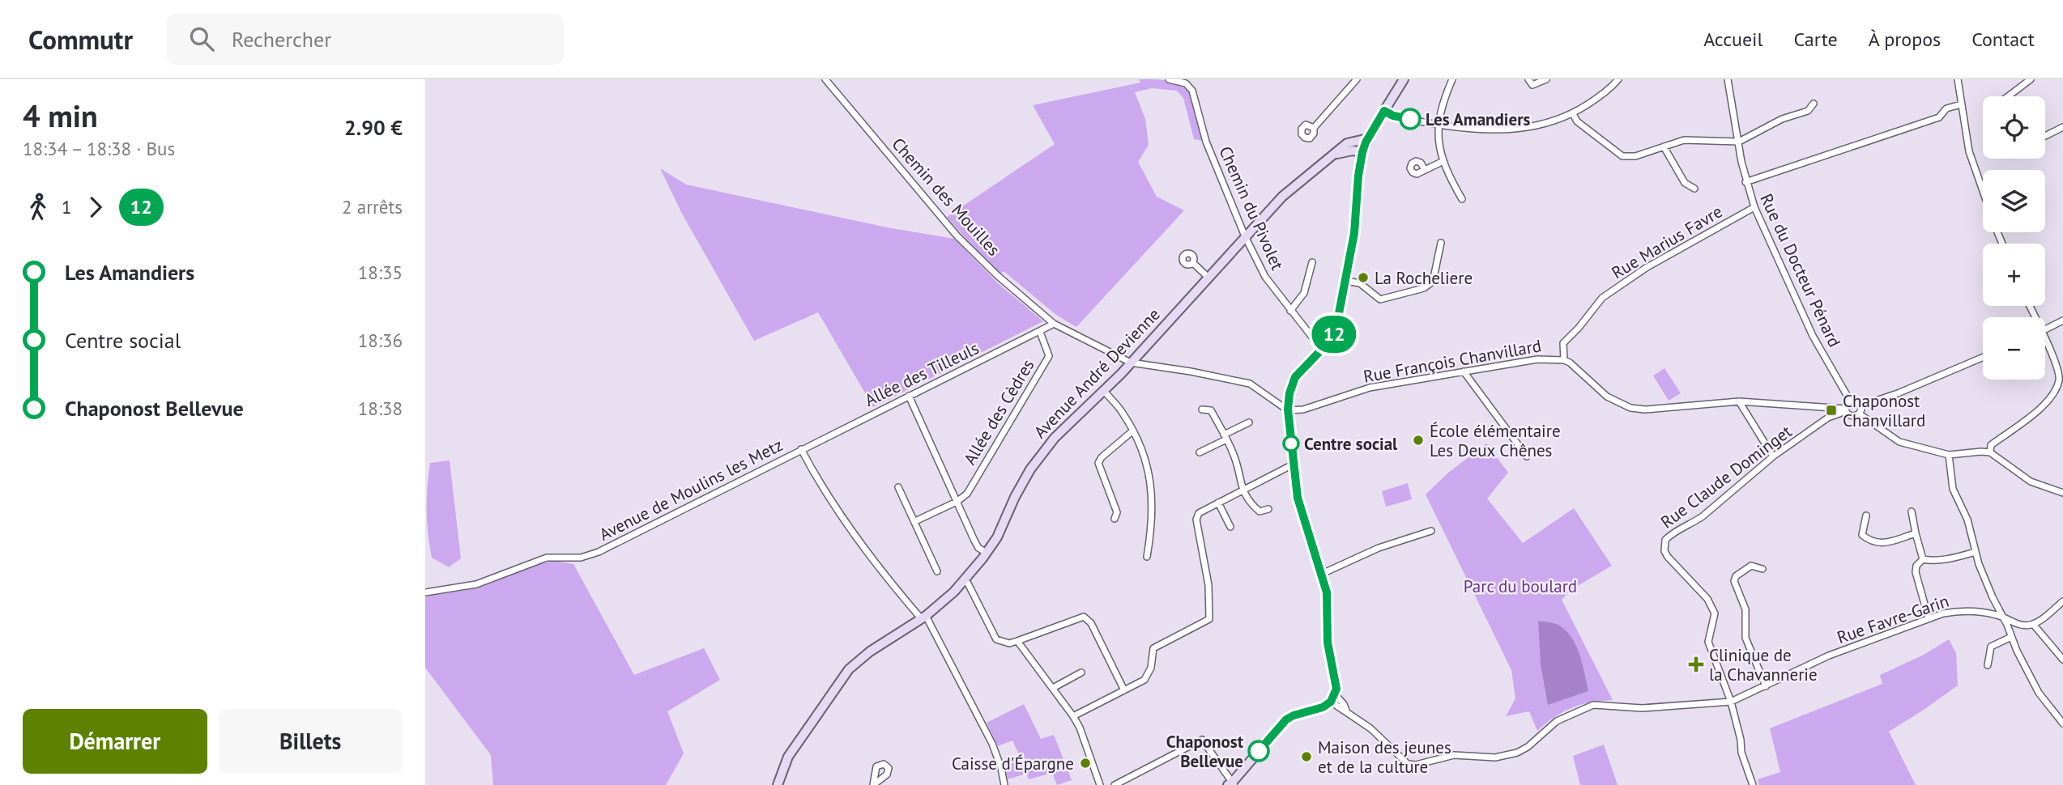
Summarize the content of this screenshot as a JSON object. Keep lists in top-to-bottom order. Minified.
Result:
{"streets":{"street":["Chemin des Mouilles","Chemin du Pivolet","Rue Marius Favre","Rue du Docteur Pénard","Rue François Chanvillard","Avenue André Devienne","Allée des Tilleuls","Allée des Cèdres","Rue Claude Dominget","Avenue de Moulins les Metz","Rue Favre-Garin"]},"crossings":[["Chemin des Mouilles","Rue François Chanvillard"],["Chemin des Mouilles","Avenue André Devienne"],["Chemin des Mouilles","Allée des Tilleuls"],["Chemin du Pivolet","Avenue André Devienne"],["Rue Marius Favre","Rue du Docteur Pénard"],["Rue Marius Favre","Rue François Chanvillard"],["Rue du Docteur Pénard","Rue François Chanvillard"],["Rue du Docteur Pénard","Rue Claude Dominget"],["Rue François Chanvillard","Rue Claude Dominget"],["Avenue André Devienne","Avenue de Moulins les Metz"],["Allée des Tilleuls","Allée des Cèdres"],["Allée des Tilleuls","Avenue de Moulins les Metz"],["Rue Claude Dominget","Rue Favre-Garin"]],"parks":["Parc du boulard"],"places":{"other":["Les Amandiers","La Rocheliere","École élémentaire Les Deux Chênes","Centre social","Chaponost Bellevue","Maison des jeunes et de la culture","Caisse d'Épargne"],"transit":["Chaponost Chanvillard"],"health":["Clinique de la Chavannerie"]},"lines":["bus line 12"],"page":{"header":"Commutr","search":"Rechercher","nav":["Accueil","Carte","À propos","Contact"],"heading":["4 min","18:34 – 18:38 · Bus","2.90 €"],"on_map":"12","map_buttons":["+","−"],"legs":["1","12","2 arrêts"],"list":[{"name":"Les Amandiers","value":"18:35"},{"name":"Centre social","value":"18:36"},{"name":"Chaponost Bellevue","value":"18:38"}],"buttons":["Démarrer","Billets"]}}
